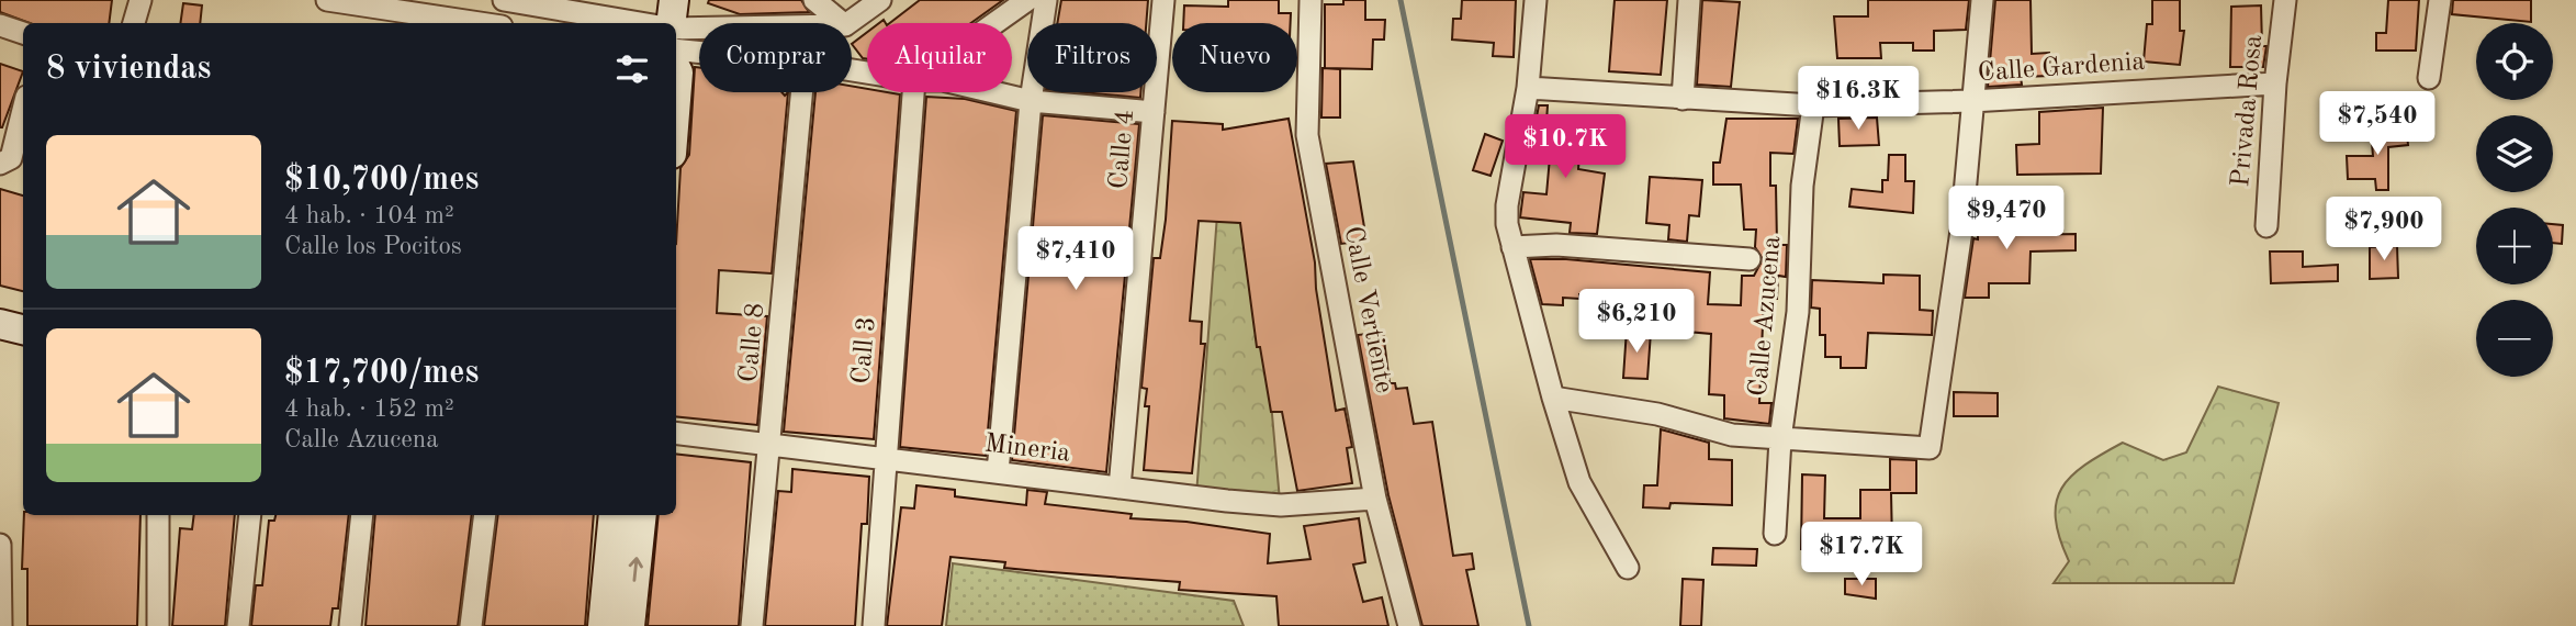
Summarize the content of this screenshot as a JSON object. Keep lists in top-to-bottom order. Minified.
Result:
{"streets":{"street":["Calle Gardenia","Privada Rosa","Calle 4","Calle Vertiente","Calle Azucena","Calle 8","Call 3","Mineria"]},"crossings":[["Calle Gardenia","Privada Rosa"],["Calle Gardenia","Calle Azucena"],["Calle 4","Mineria"],["Calle Vertiente","Mineria"],["Calle 8","Mineria"],["Call 3","Mineria"]],"page":{"map_buttons":["+","−"],"chip":["Comprar","Alquilar","Filtros","Nuevo"],"heading":"8 viviendas","price":["$16.3K","$7,540","$10.7K","$9,470","$7,900","$7,410","$6,210","$17.7K"],"list":[{"name":"$10,700/mes","note":"4 hab. · 104 m² · Calle los Pocitos"},{"name":"$17,700/mes","note":"4 hab. · 152 m² · Calle Azucena"}]}}
